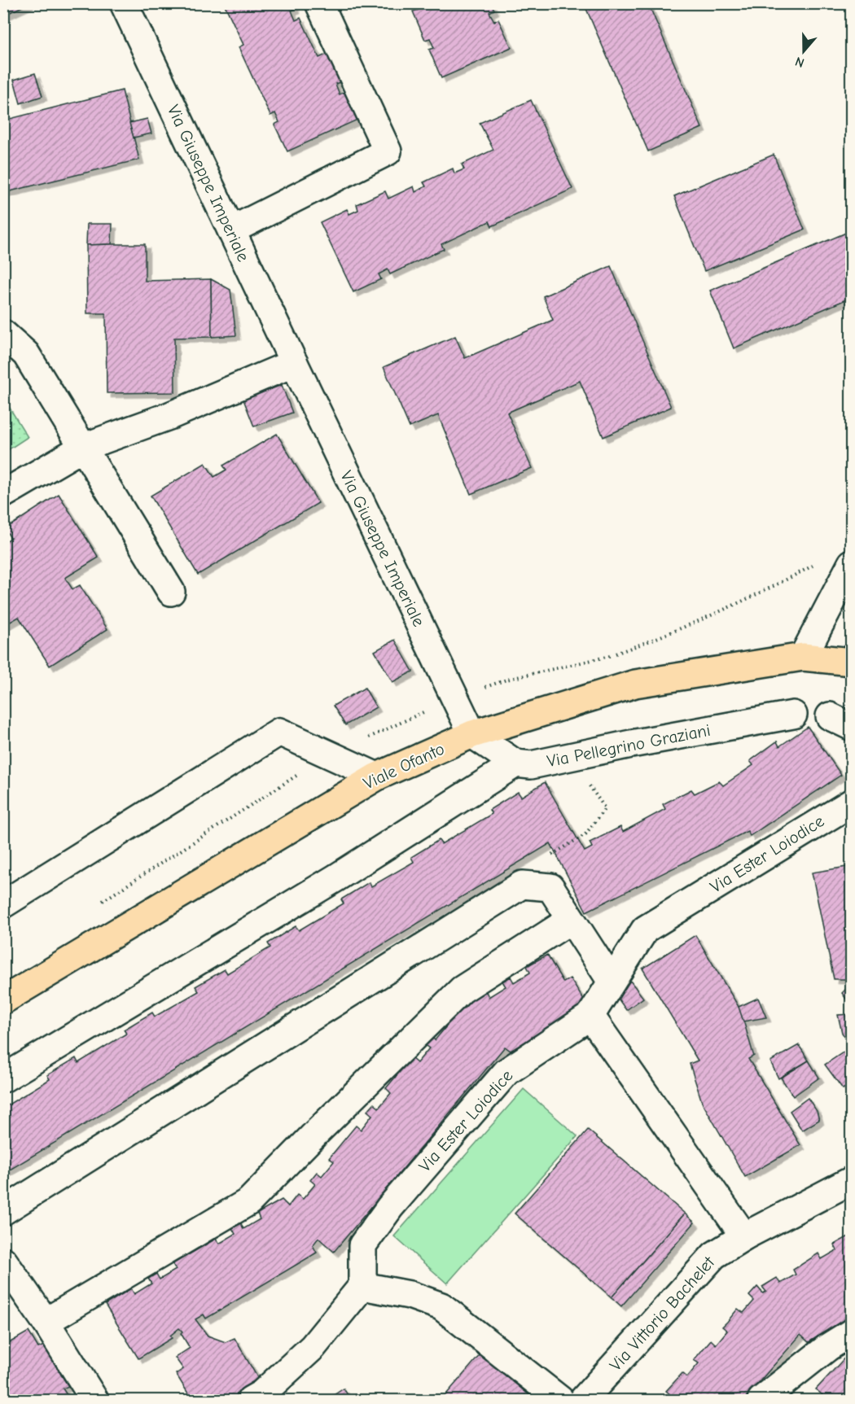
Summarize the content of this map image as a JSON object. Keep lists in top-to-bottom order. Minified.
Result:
{"streets":{"main road":["Viale Ofanto"],"street":["Via Giuseppe Imperiale","Via Pellegrino Graziani","Via Ester Loiodice","Via Vittorio Bachelet"]},"crossings":[["Via Giuseppe Imperiale","Viale Ofanto"]],"north":"bottom"}
